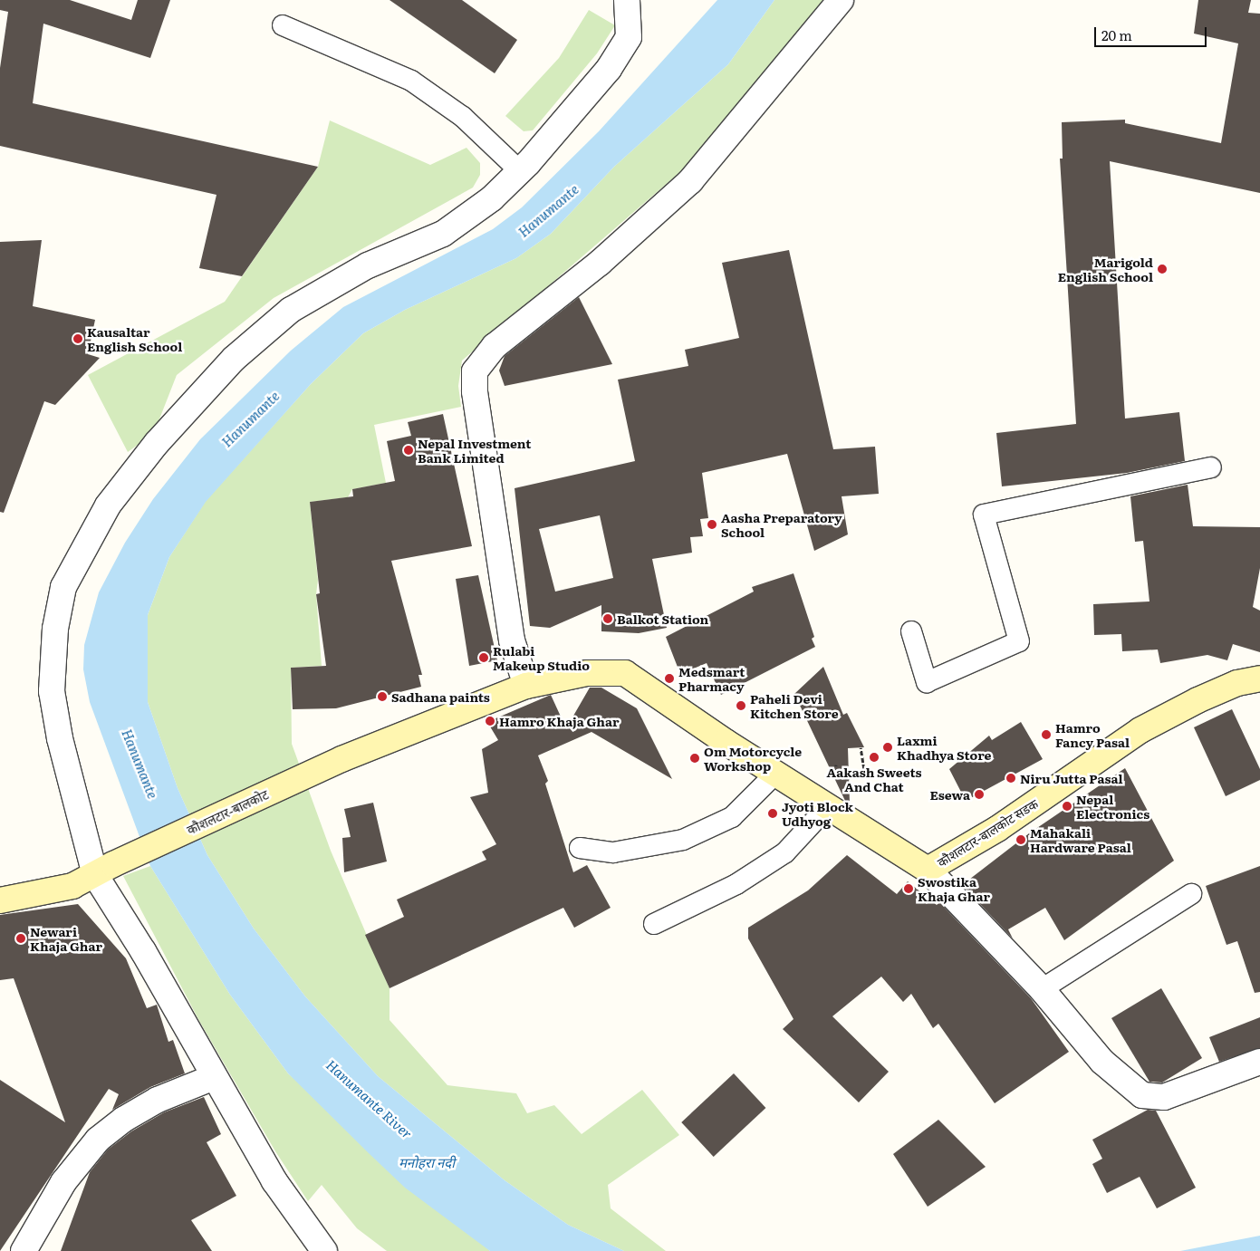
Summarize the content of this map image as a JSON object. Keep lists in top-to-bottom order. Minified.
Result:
{"streets":{"main road":["कौशलटार-बालकोट","कौशलटार-बालकोट सडक"]},"crossings":[["कौशलटार-बालकोट","कौशलटार-बालकोट सडक"]],"water":["Hanumante","Hanumante River","मनोहरा नदी"],"places":["Marigold English School","Kausaltar English School","Nepal Investment Bank Limited","Aasha Preparatory School","Balkot Station","Rulabi Makeup Studio","Medsmart Pharmacy","Sadhana paints","Paheli Devi Kitchen Store","Hamro Khaja Ghar","Hamro Fancy Pasal","Laxmi Khadhya Store","Aakash Sweets And Chat","Om Motorcycle Workshop","Niru Jutta Pasal","Esewa","Nepal Electronics","Jyoti Block Udhyog","Mahakali Hardware Pasal","Swostika Khaja Ghar","Newari Khaja Ghar"],"scale_bar":"20 m"}
